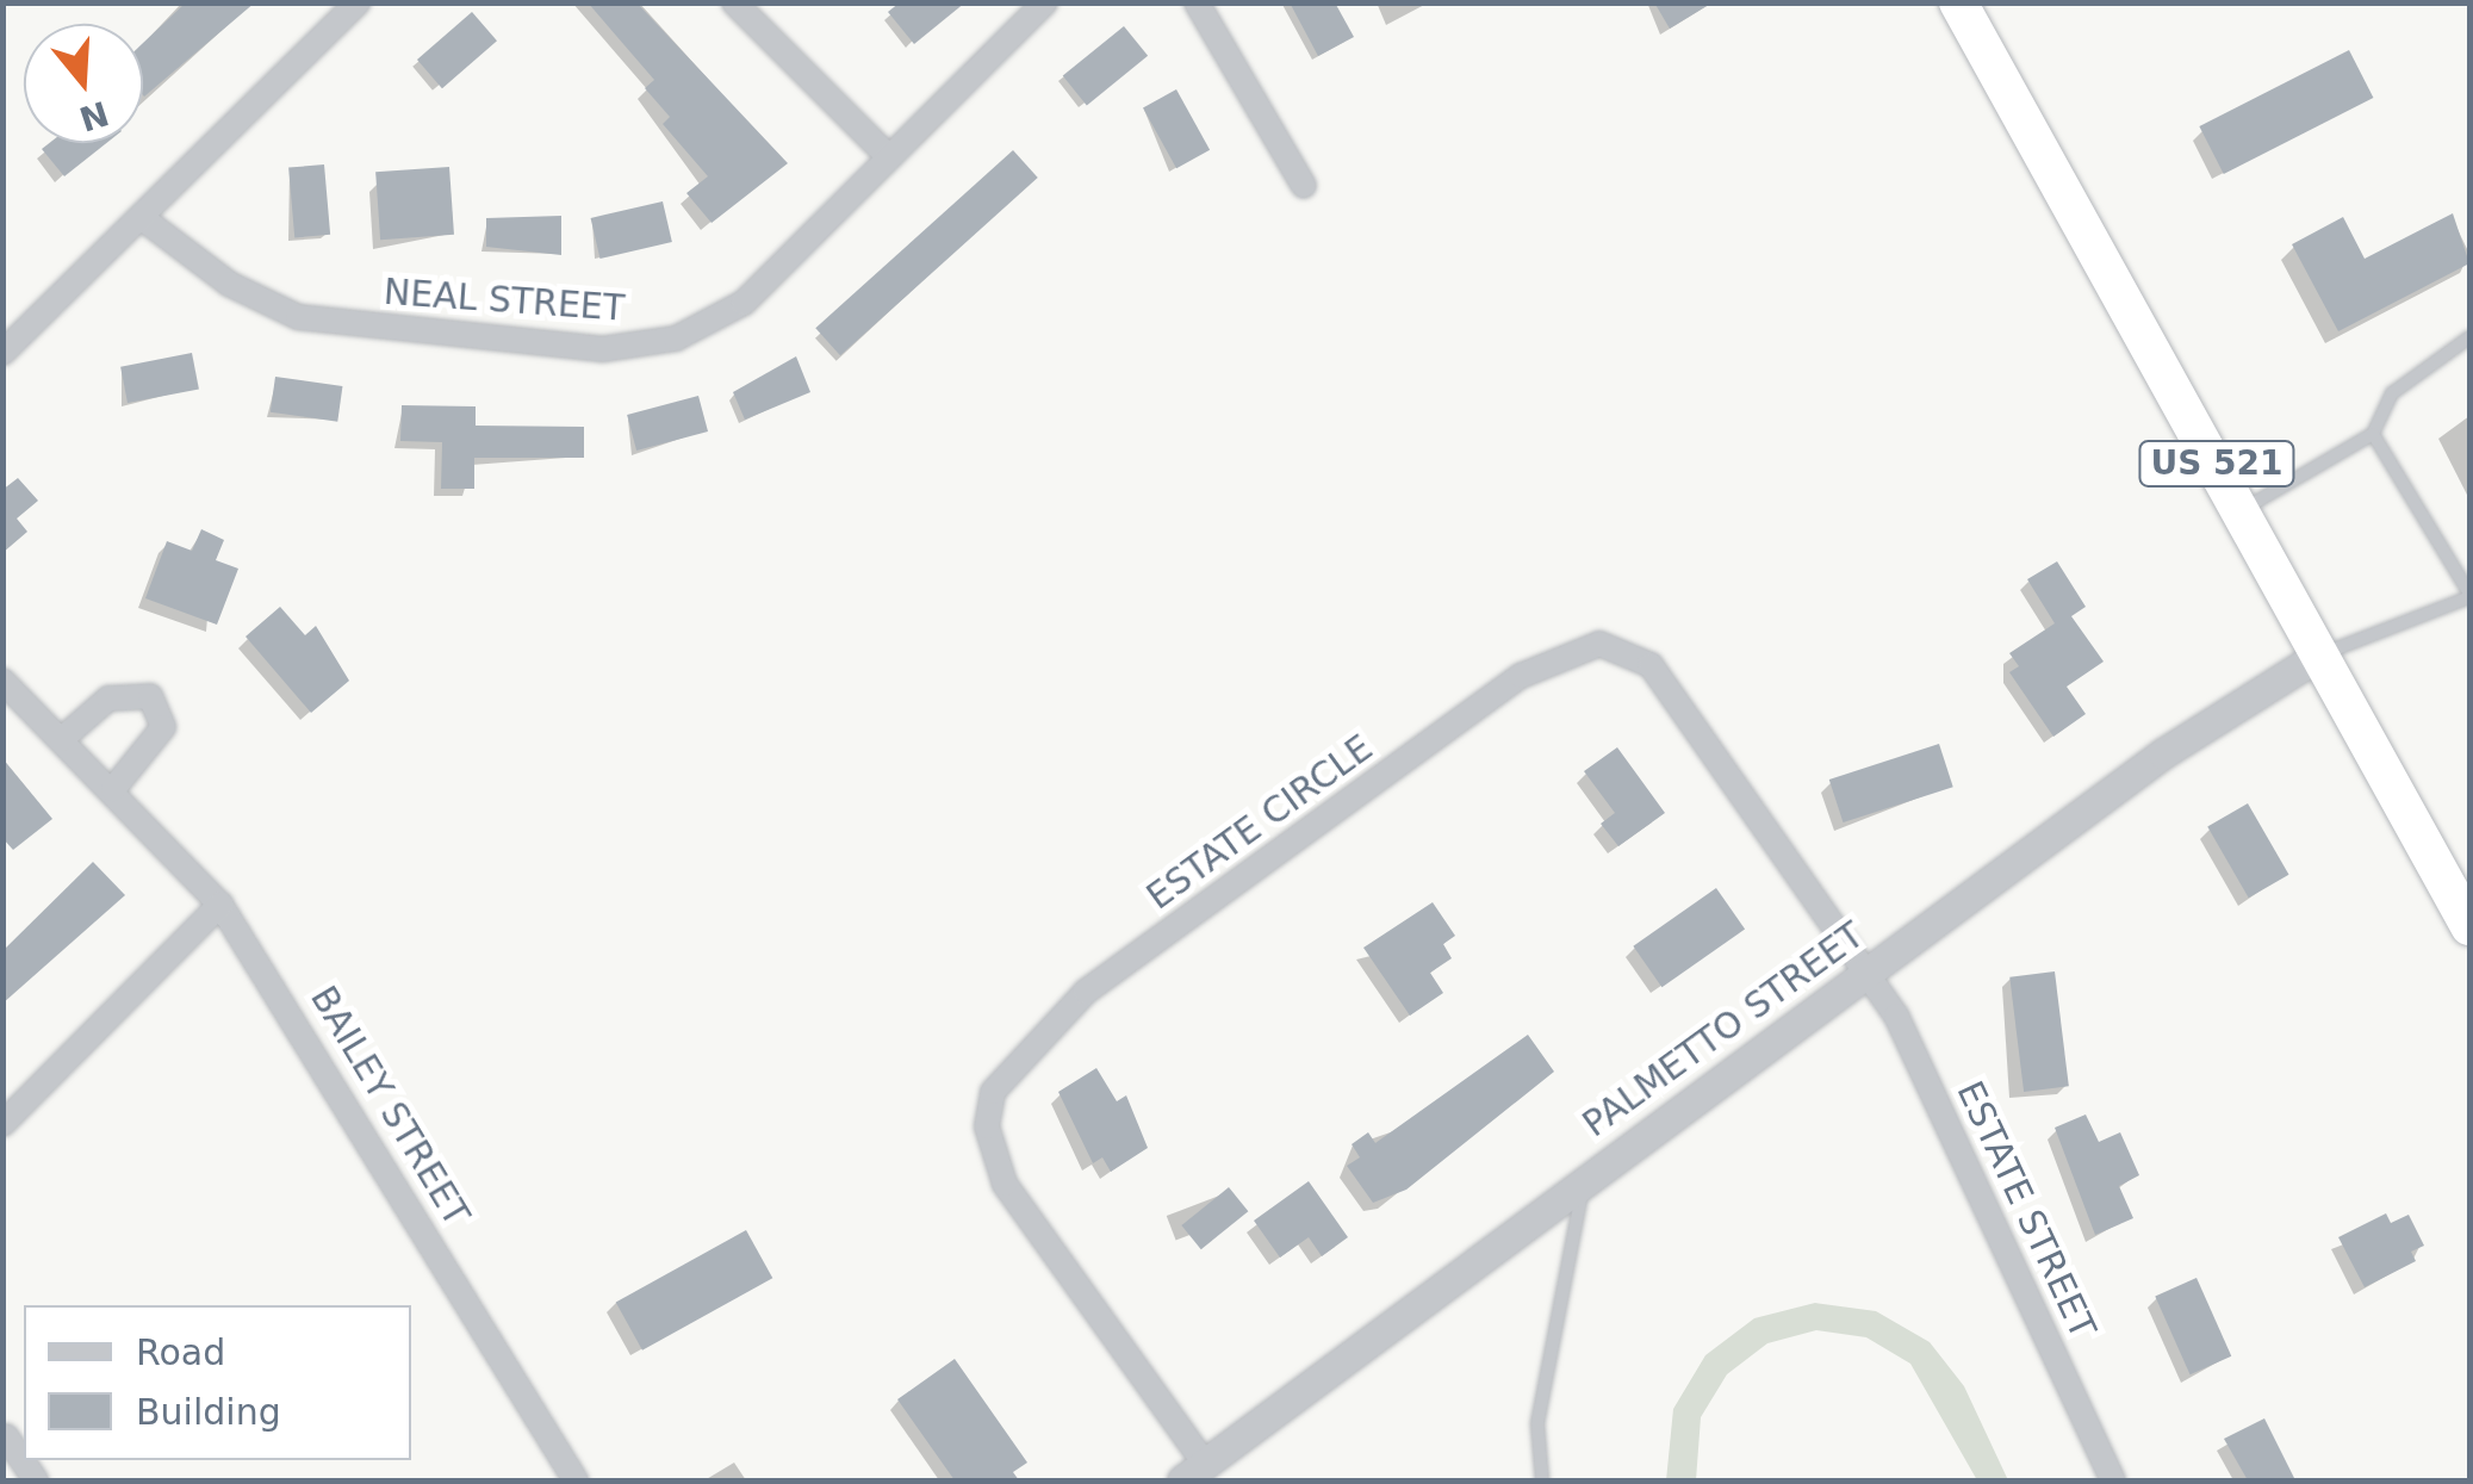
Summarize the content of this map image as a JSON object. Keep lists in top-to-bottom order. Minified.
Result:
{"streets":{"highway":["US 521"],"street":["NEAL STREET","ESTATE CIRCLE","PALMETTO STREET","BAILEY STREET","ESTATE STREET"]},"crossings":[["US 521","PALMETTO STREET"],["ESTATE CIRCLE","PALMETTO STREET"],["ESTATE CIRCLE","ESTATE STREET"],["PALMETTO STREET","ESTATE STREET"]],"legend":["Road","Building"],"north":"bottom"}
